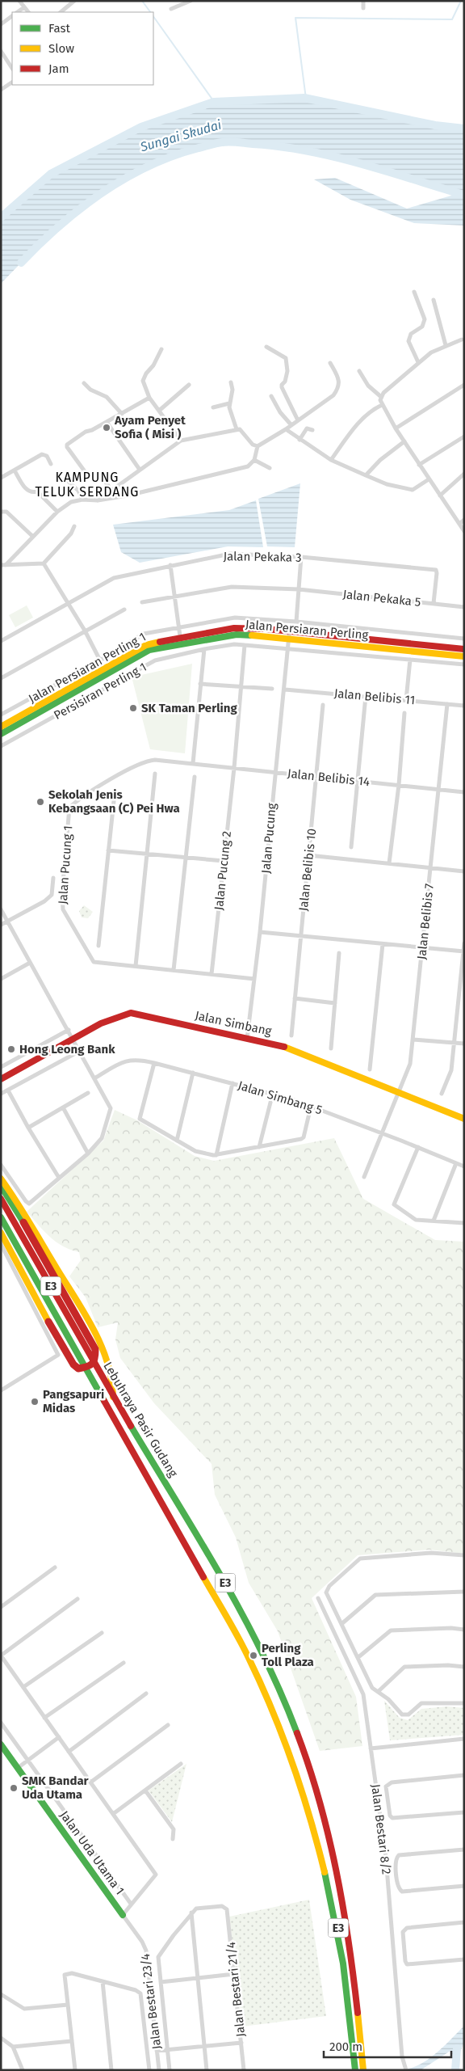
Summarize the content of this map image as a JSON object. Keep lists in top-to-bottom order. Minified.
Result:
{"streets":{"main road":["Jalan Persiaran Perling","Jalan Simbang","E3","Lebuhraya Pasir Gudang","Jalan Uda Utama 1"],"street":["Jalan Pekaka 3","Jalan Pekaka 5","Jalan Persiaran Perling 1","Persisiran Perling 1","Jalan Belibis 11","Jalan Belibis 14","Jalan Pucung","Jalan Pucung 1","Jalan Belibis 10","Jalan Pucung 2","Jalan Belibis 7","Jalan Simbang 5","Jalan Bestari 8/2","Jalan Bestari 21/4","Jalan Bestari 23/4"]},"crossings":[["Jalan Pekaka 3","Jalan Pekaka 5"],["Jalan Persiaran Perling","Jalan Pucung"],["Jalan Belibis 11","Jalan Pucung"],["Jalan Belibis 11","Jalan Belibis 7"],["Jalan Belibis 14","Jalan Pucung"],["Jalan Belibis 14","Jalan Pucung 1"],["Jalan Belibis 14","Jalan Belibis 10"],["Jalan Belibis 14","Jalan Pucung 2"],["Jalan Belibis 14","Jalan Belibis 7"],["Jalan Pucung","Jalan Pucung 1"],["Jalan Pucung","Jalan Simbang"],["Jalan Pucung 1","Jalan Pucung 2"],["Jalan Belibis 7","Jalan Simbang"],["Jalan Belibis 7","Jalan Simbang 5"],["Jalan Uda Utama 1","Jalan Bestari 23/4"]],"districts":["KAMPUNG TELUK SERDANG"],"water":["Sungai Skudai"],"places":["Ayam Penyet Sofia ( Misi )","SK Taman Perling","Sekolah Jenis Kebangsaan (C) Pei Hwa","Hong Leong Bank","Pangsapuri Midas","Perling Toll Plaza","SMK Bandar Uda Utama"],"legend":["Fast","Slow","Jam"],"scale_bar":"200 m"}
